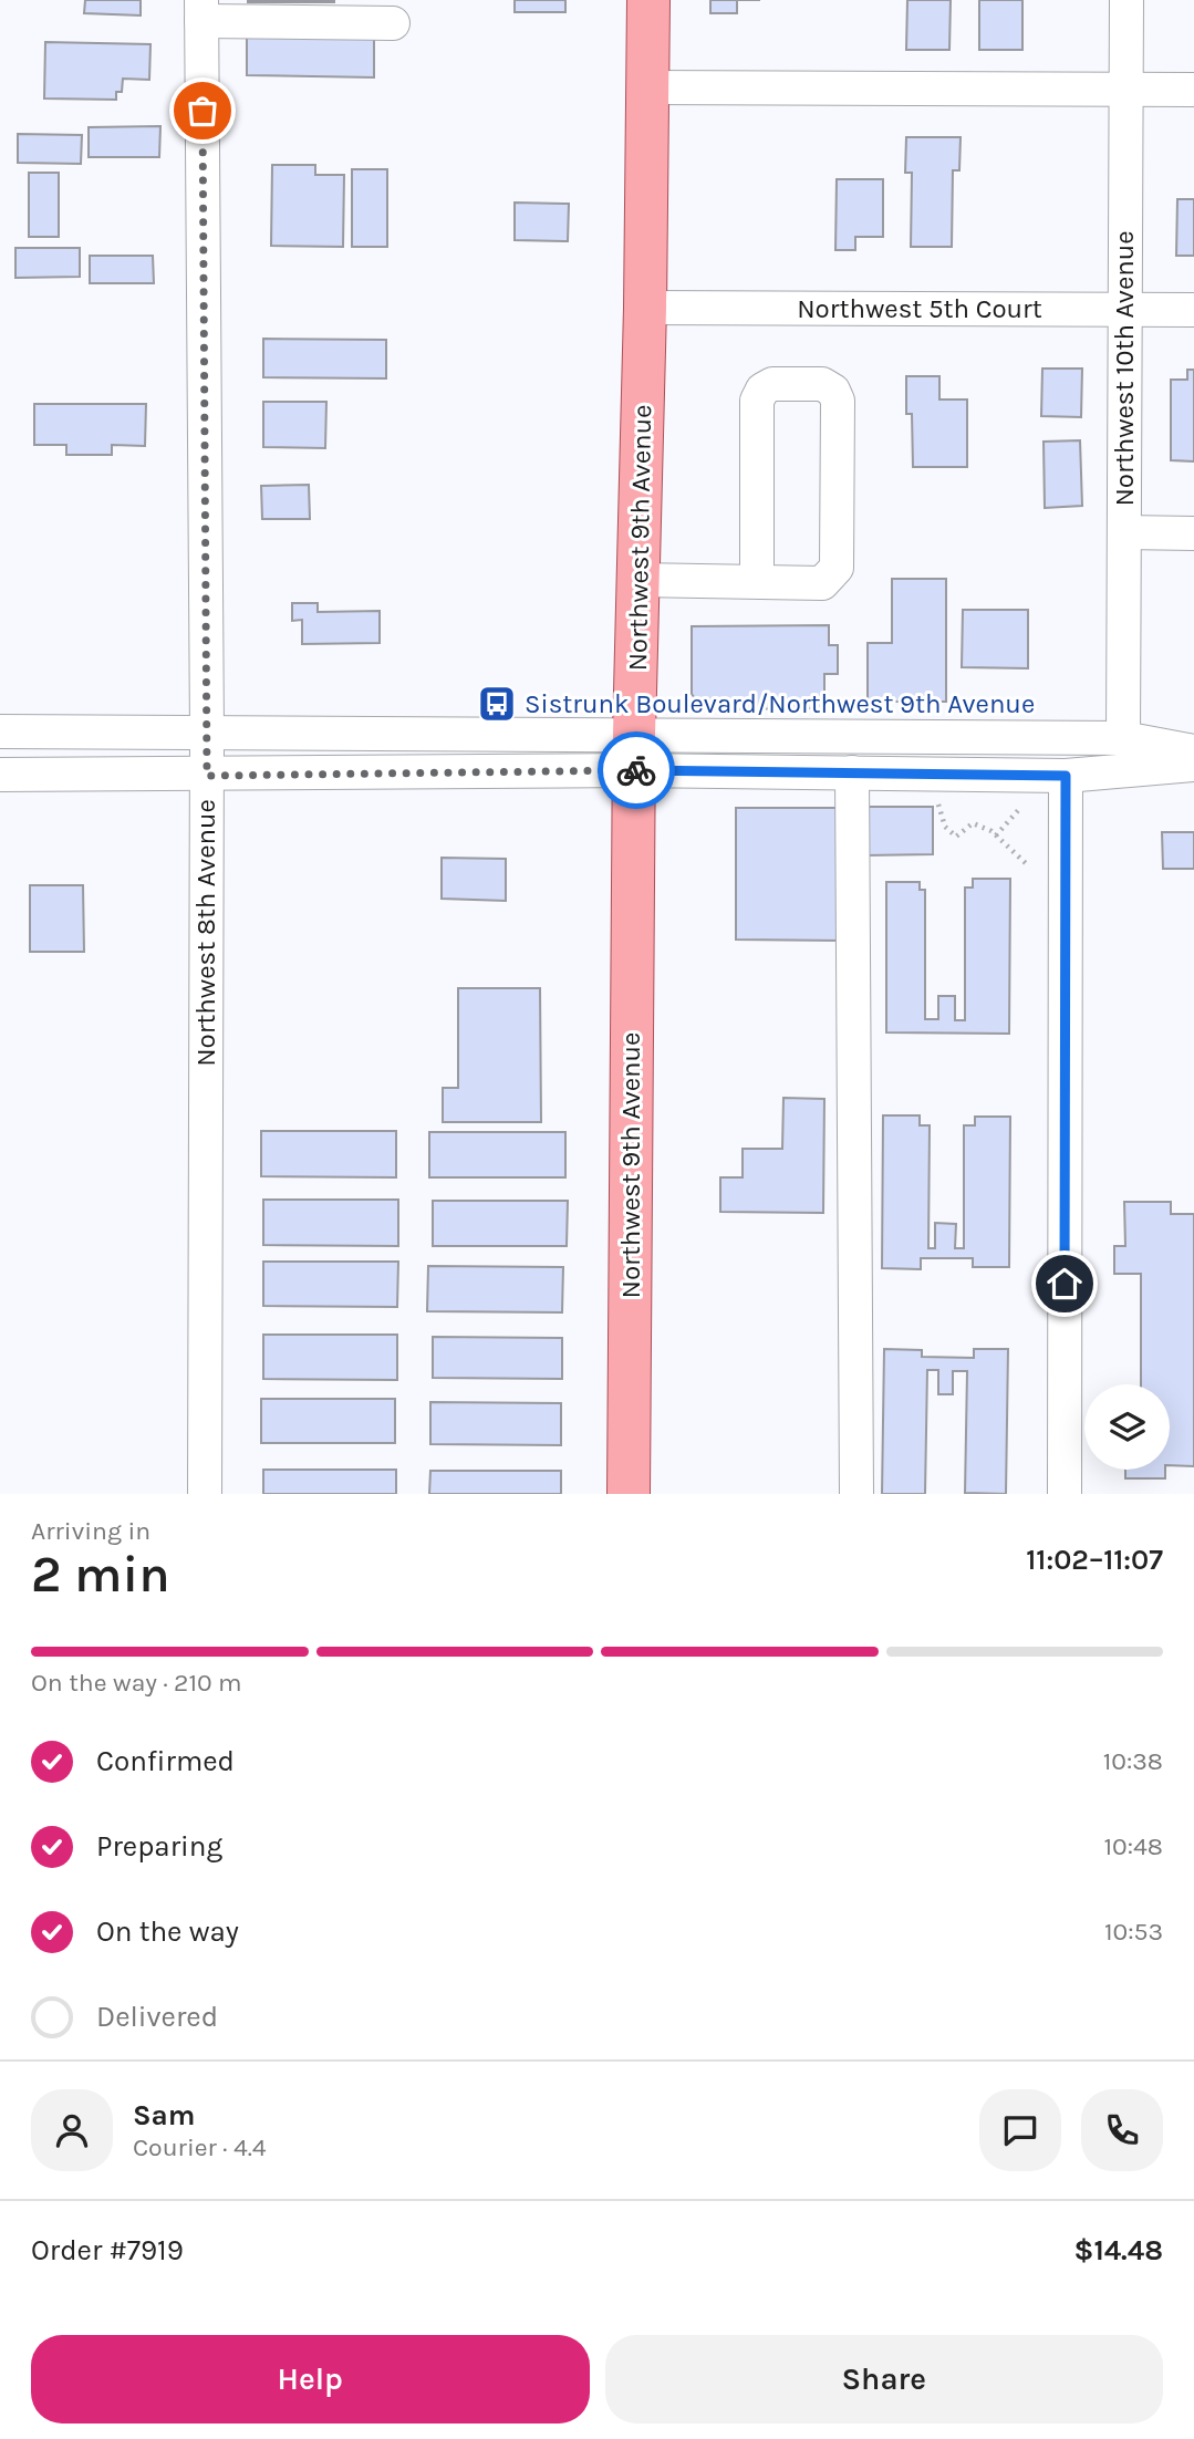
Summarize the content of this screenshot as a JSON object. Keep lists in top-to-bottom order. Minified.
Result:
{"streets":{"main road":["Northwest 9th Avenue"],"street":["Northwest 5th Court","Northwest 10th Avenue","Northwest 8th Avenue"]},"crossings":[["Northwest 5th Court","Northwest 10th Avenue"],["Northwest 5th Court","Northwest 9th Avenue"]],"places":{"bus stop":["Sistrunk Boulevard/Northwest 9th Avenue"]},"page":{"heading":["2 min","Arriving in","11:02–11:07"],"panel":["Sam","Courier · 4.4","Order #7919","$14.48"],"bar":"On the way · 210 m","list":[["Confirmed","10:38"],["Preparing","10:48"],["On the way","10:53"],"Delivered"],"buttons":["Help","Share"]}}
